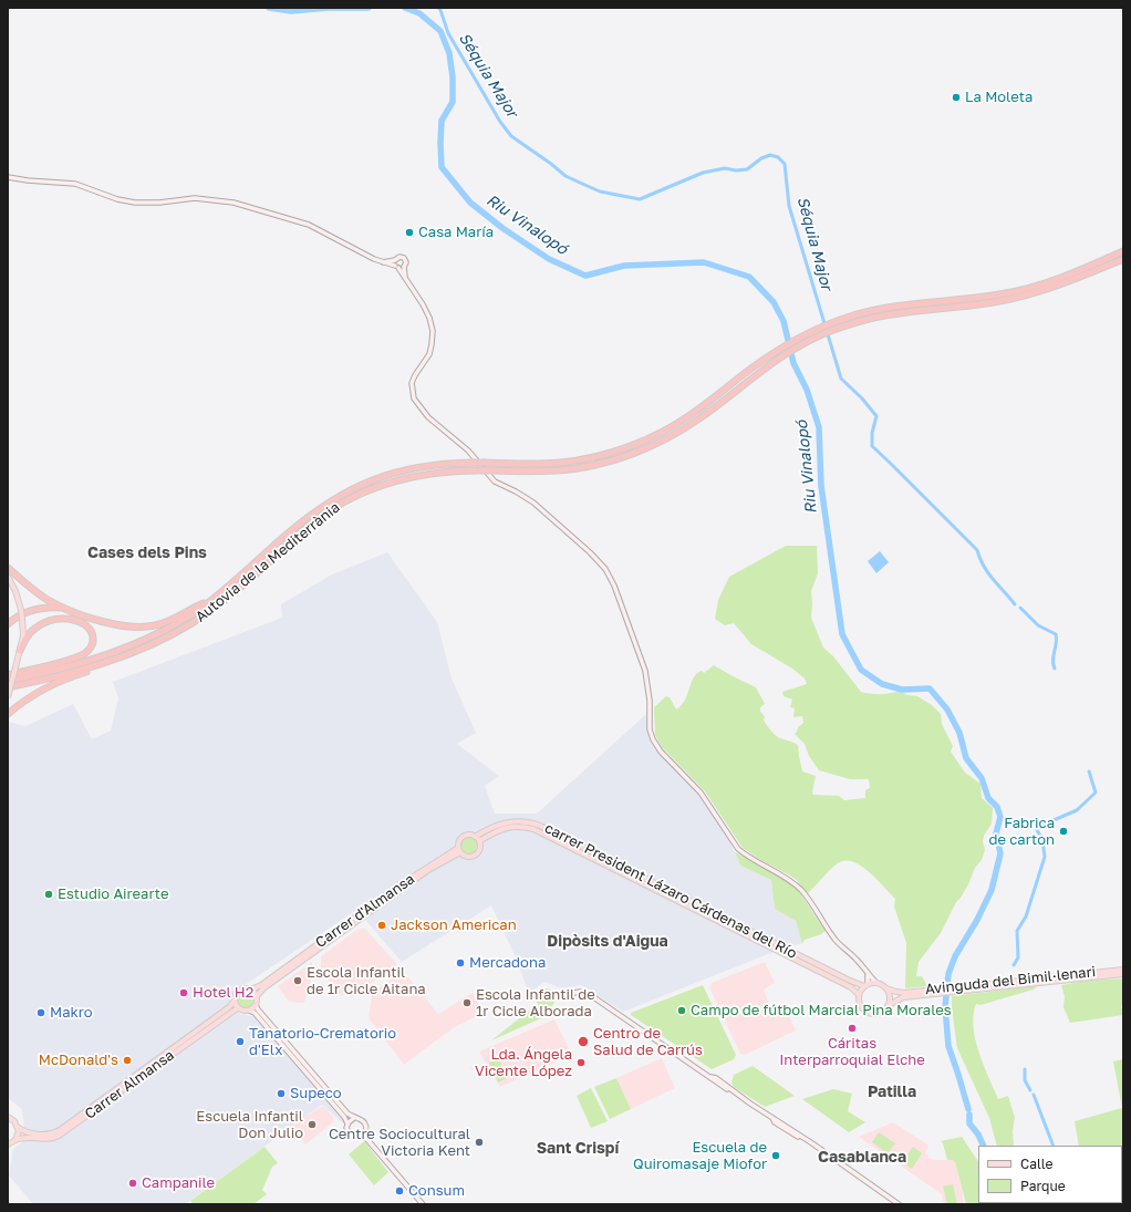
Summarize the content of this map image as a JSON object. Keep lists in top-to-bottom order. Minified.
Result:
{"streets":{"highway":["Autovia de la Mediterrània"],"main road":["carrer President Lázaro Cárdenas del Río","Carrer d'Almansa","Avinguda del Bimil·lenari","Carrer Almansa"]},"crossings":[["carrer President Lázaro Cárdenas del Río","Carrer d'Almansa"],["carrer President Lázaro Cárdenas del Río","Avinguda del Bimil·lenari"],["Carrer d'Almansa","Carrer Almansa"]],"districts":["Cases dels Pins","Dipòsits d'Aigua","Patilla","Sant Crispí","Casablanca"],"water":["Séquia Major","Riu Vinalopó"],"places":["La Moleta","Casa María","Fabrica de carton","Estudio Airearte","Jackson American","Mercadona","Escola Infantil de 1r Cicle Aitana","Hotel H2","Escola Infantil de 1r Cicle Alborada","Campo de fútbol Marcial Pina Morales","Makro","Cáritas Interparroquial Elche","Tanatorio-Crematorio d'Elx","Centro de Salud de Carrús","McDonald's","Lda. Ángela Vicente López","Supeco","Escuela Infantil Don Julio","Centre Sociocultural Victoria Kent","Escuela de Quiromasaje Miofor","Campanile","Consum"],"legend":["Calle","Parque"]}
